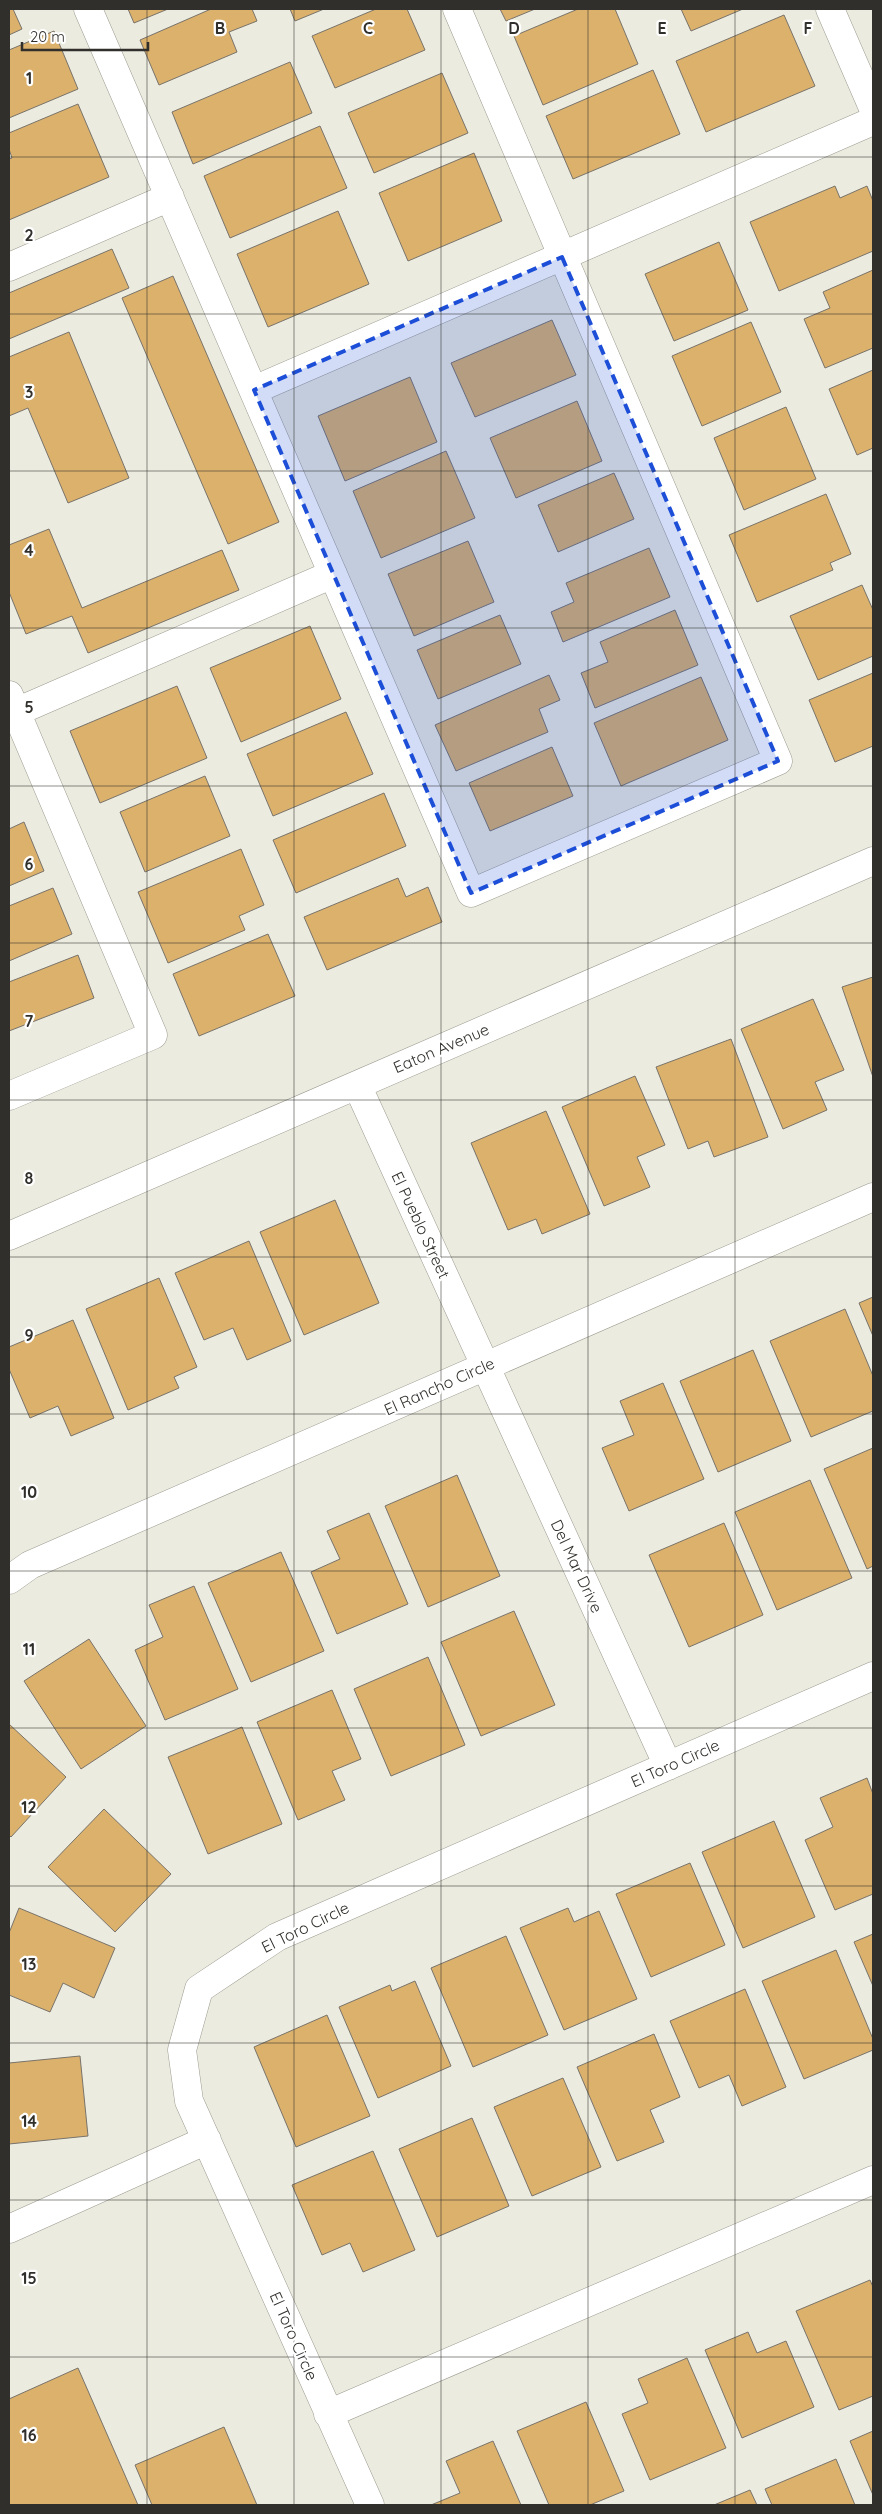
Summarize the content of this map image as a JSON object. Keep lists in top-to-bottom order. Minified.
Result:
{"streets":{"street":["Eaton Avenue","El Pueblo Street","El Rancho Circle","Del Mar Drive","El Toro Circle"]},"crossings":[["Eaton Avenue","El Pueblo Street"],["El Pueblo Street","El Rancho Circle"],["El Pueblo Street","Del Mar Drive"],["El Rancho Circle","Del Mar Drive"],["Del Mar Drive","El Toro Circle"]],"scale_bar":"20 m","grid":{"columns":["B","C","D","E","F"],"rows":["1","2","3","4","5","6","7","8","9","10","11","12","13","14","15","16"]}}
